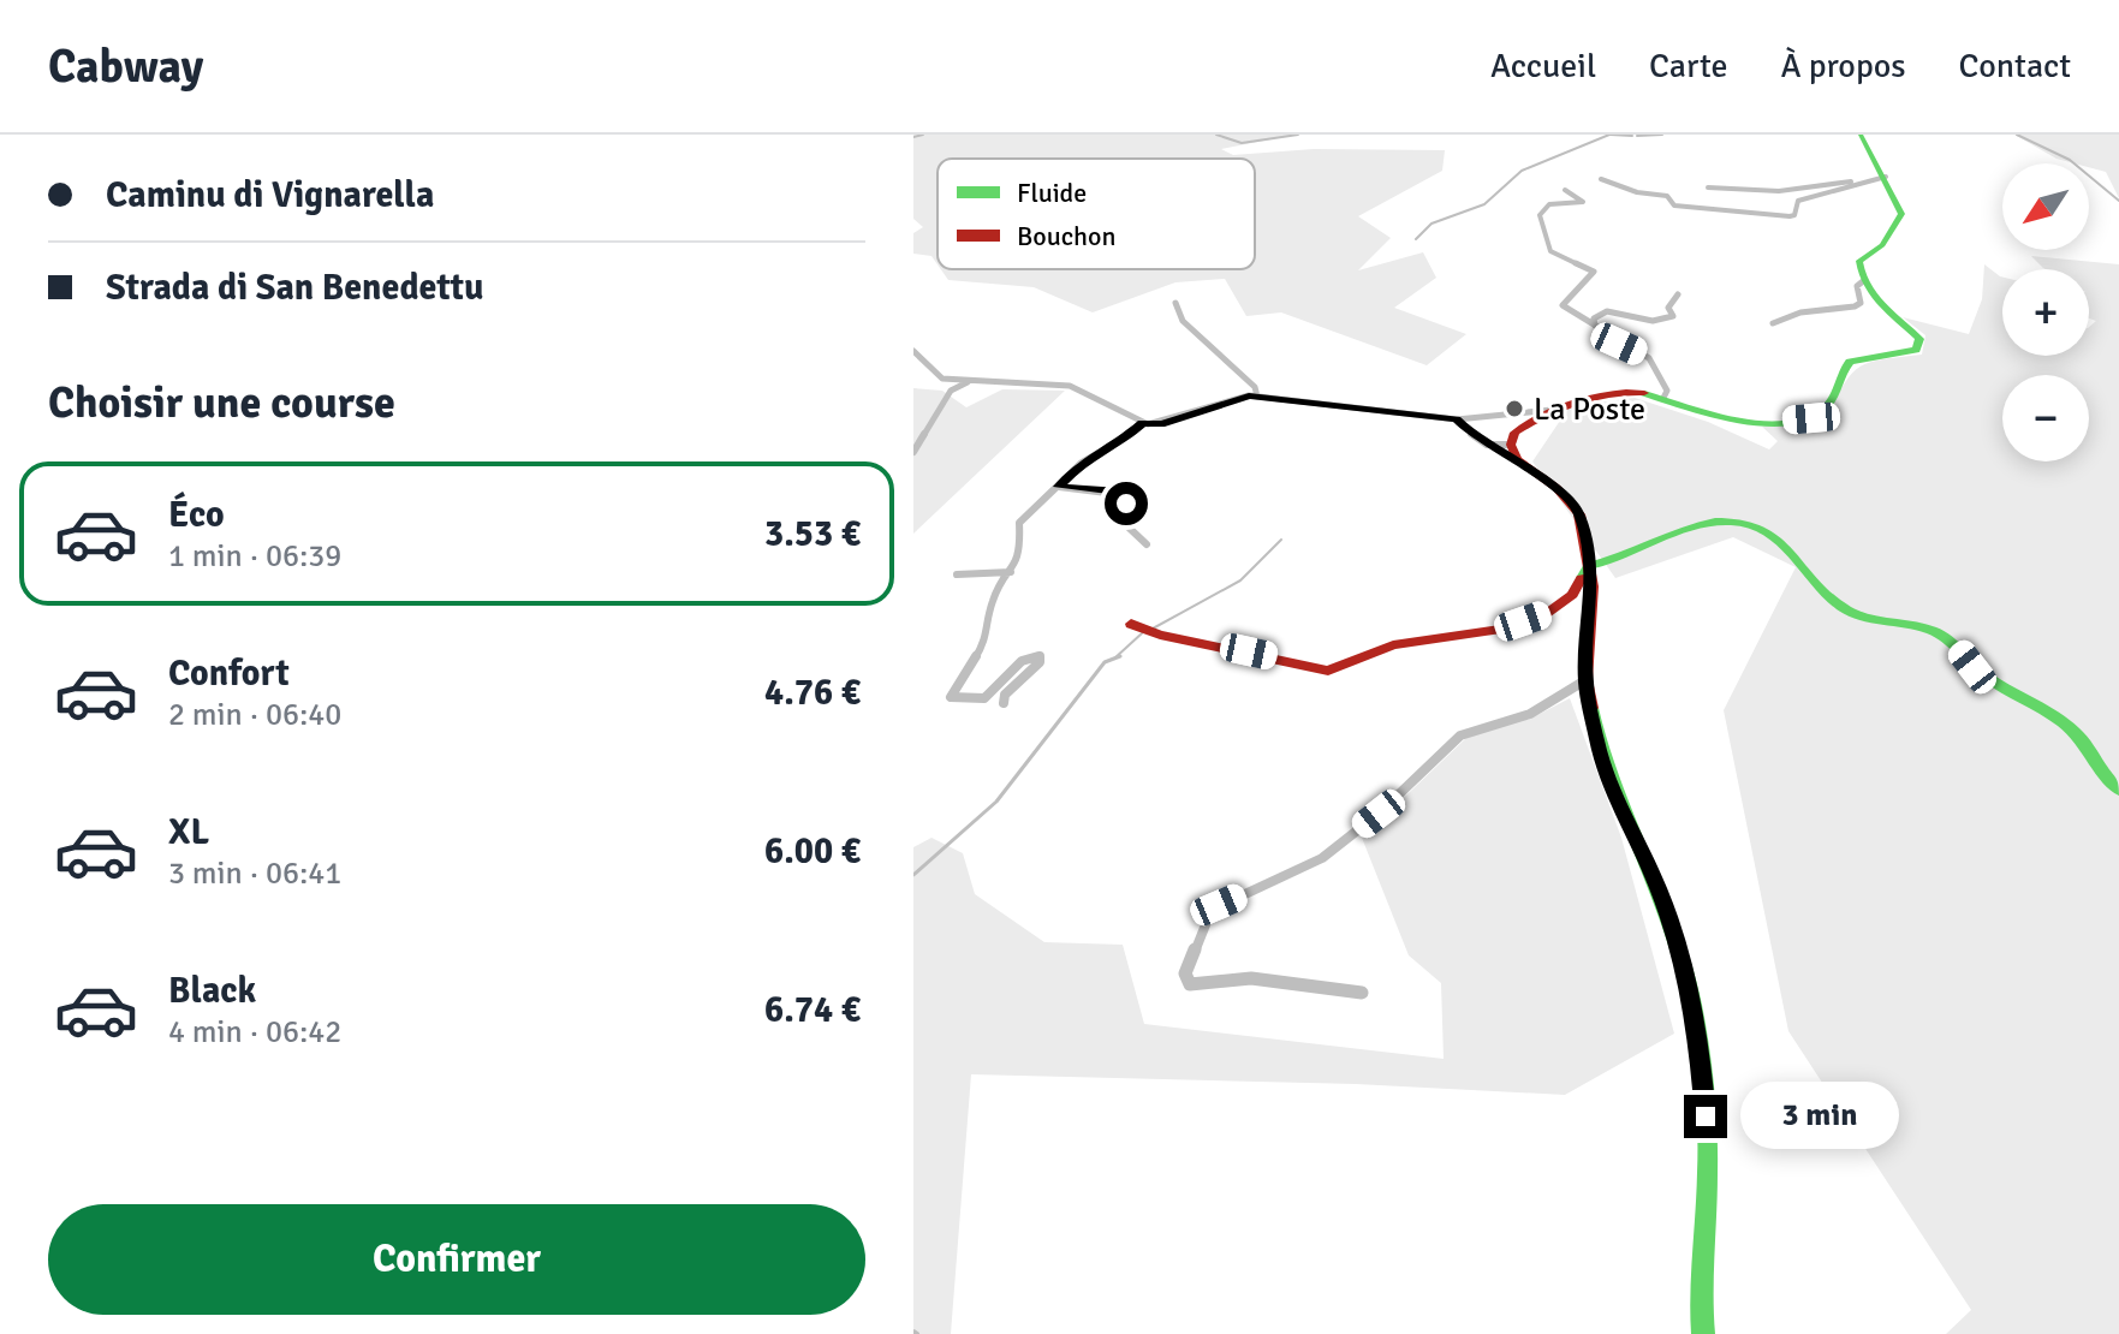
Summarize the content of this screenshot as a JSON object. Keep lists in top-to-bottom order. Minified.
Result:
{"places":["La Poste"],"legend":["Fluide","Bouchon"],"north":"bottom left","page":{"header":"Cabway","nav":["Accueil","Carte","À propos","Contact"],"banner":["Caminu di Vignarella","Strada di San Benedettu"],"map_buttons":["+","−"],"heading":"Choisir une course","list":[{"name":"Éco","note":"1 min · 06:39","value":"3.53 €"},{"name":"Confort","note":"2 min · 06:40","value":"4.76 €"},{"name":"XL","note":"3 min · 06:41","value":"6.00 €"},{"name":"Black","note":"4 min · 06:42","value":"6.74 €"}],"bubble":"3 min","buttons":"Confirmer"}}
